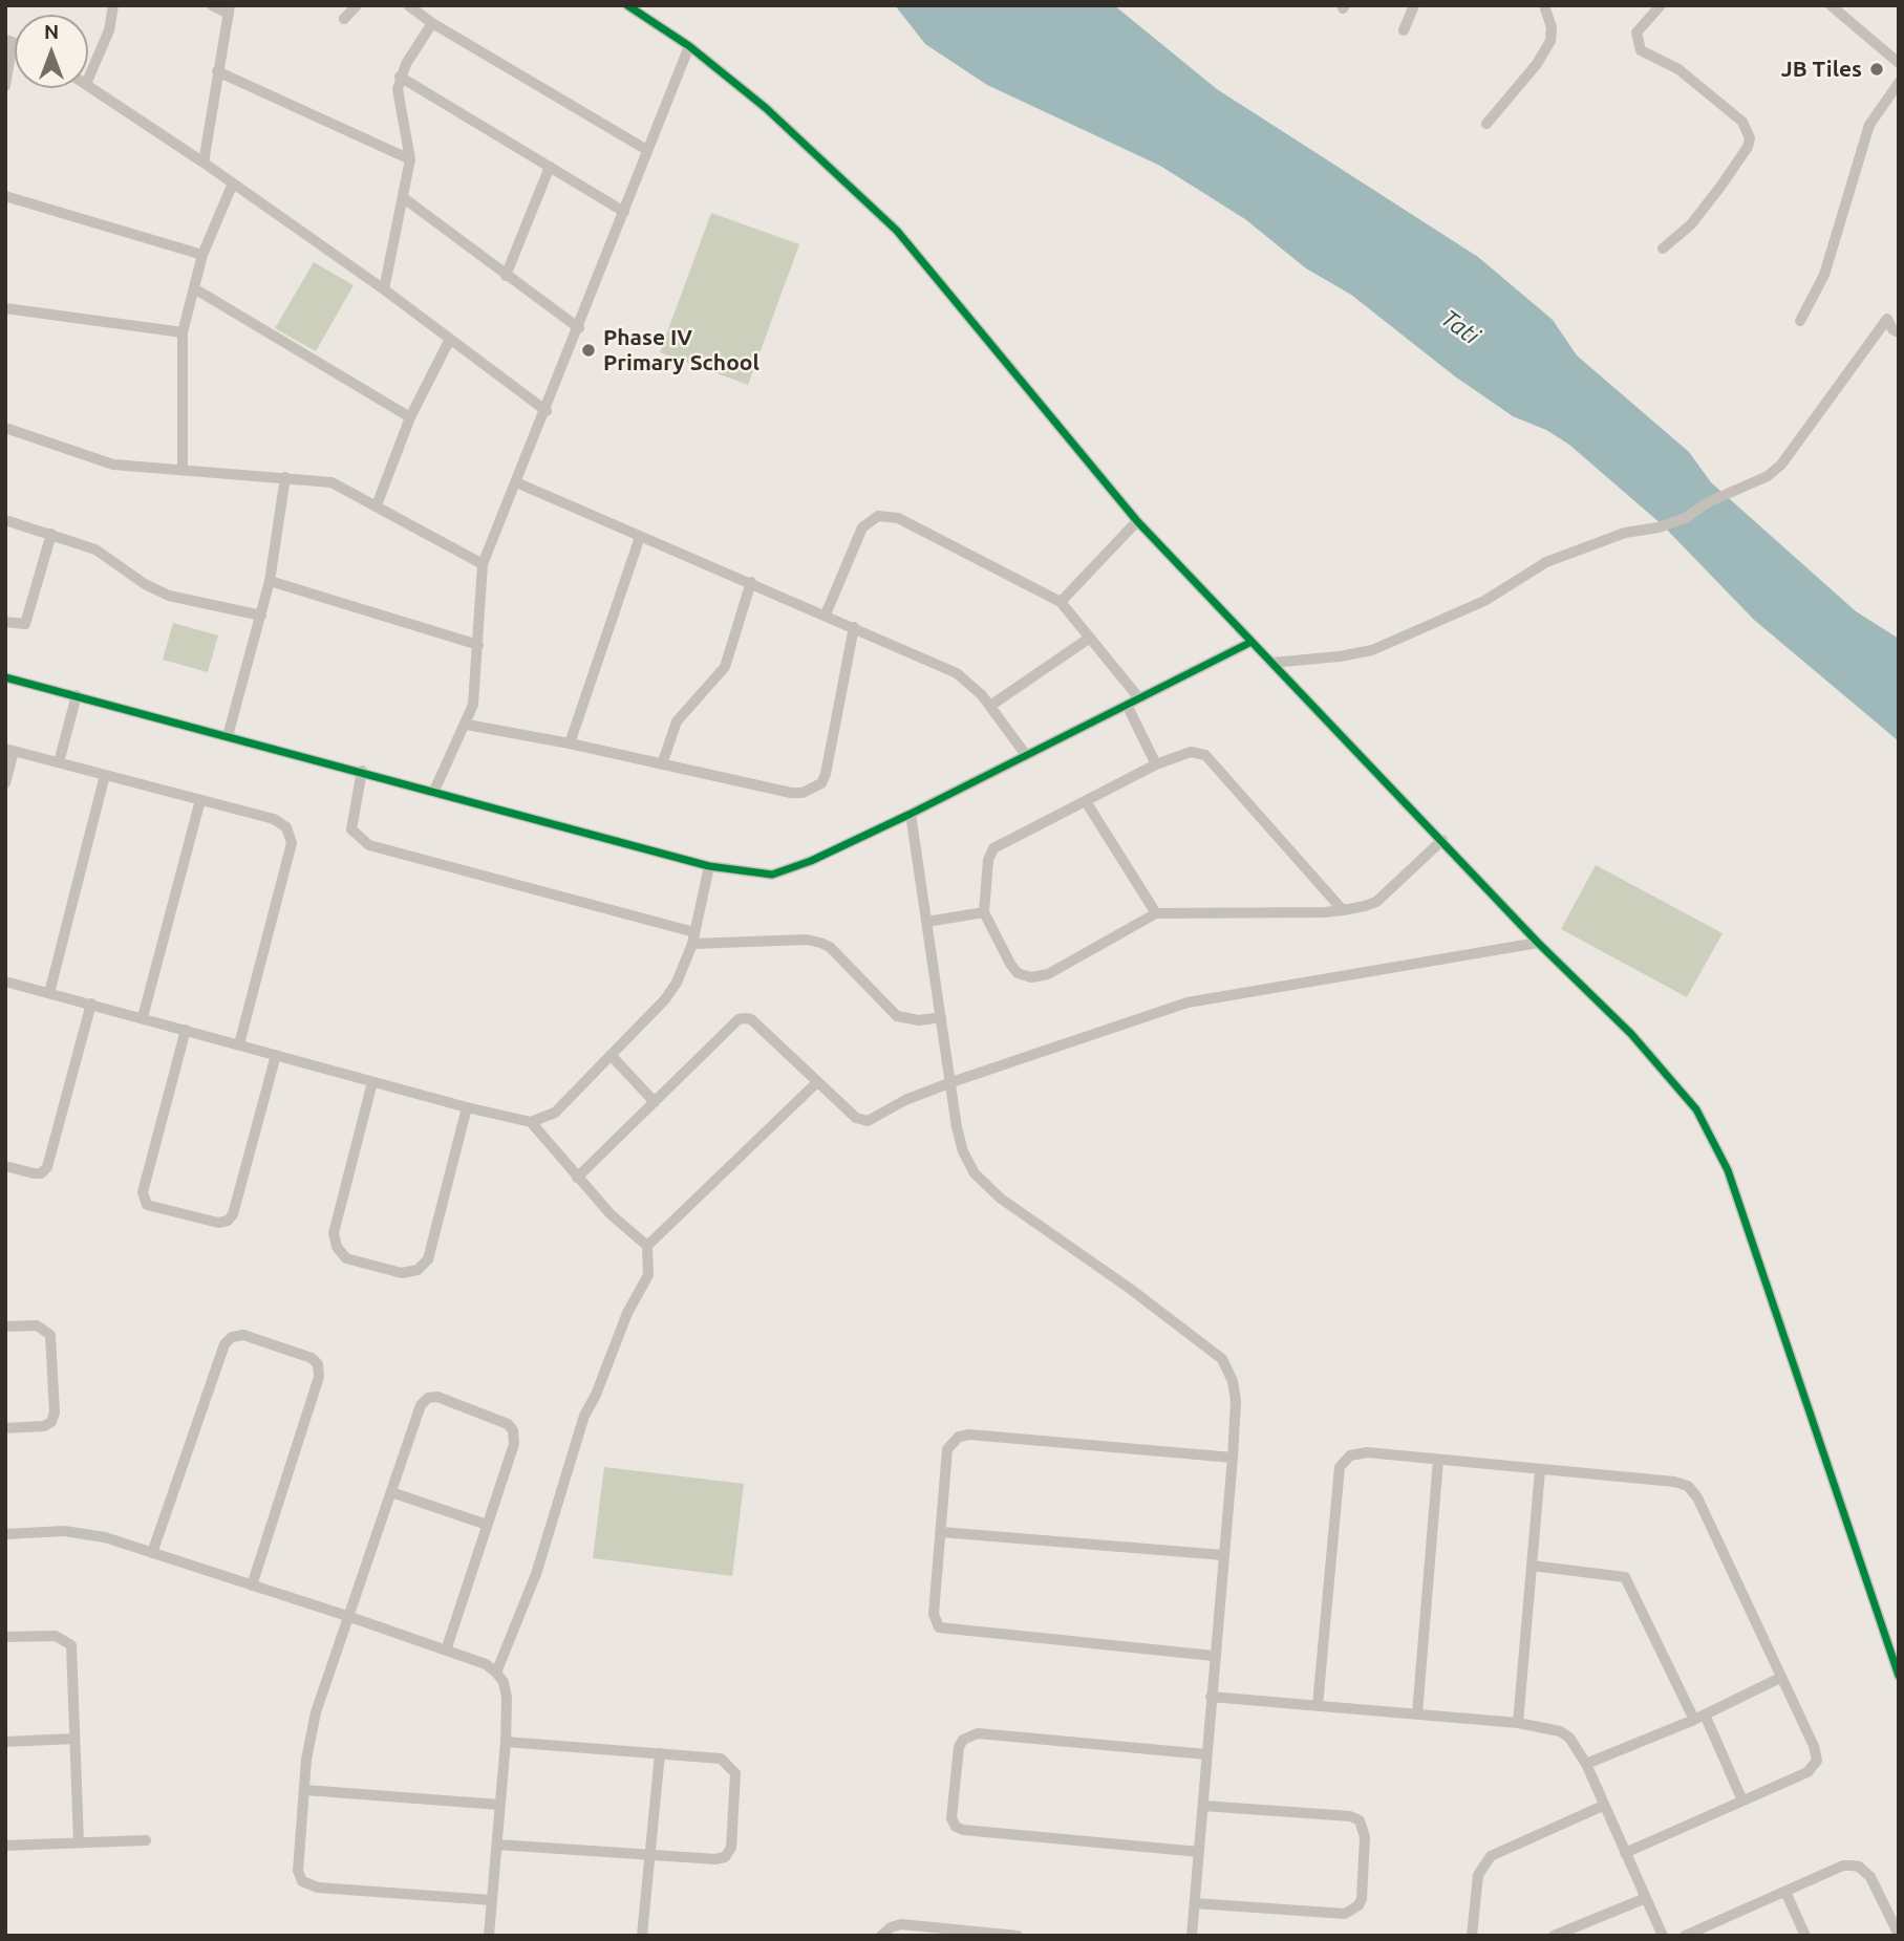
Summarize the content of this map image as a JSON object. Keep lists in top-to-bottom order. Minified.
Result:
{"water":["Tati"],"places":["JB Tiles","Phase IV Primary School"],"north":"top"}
